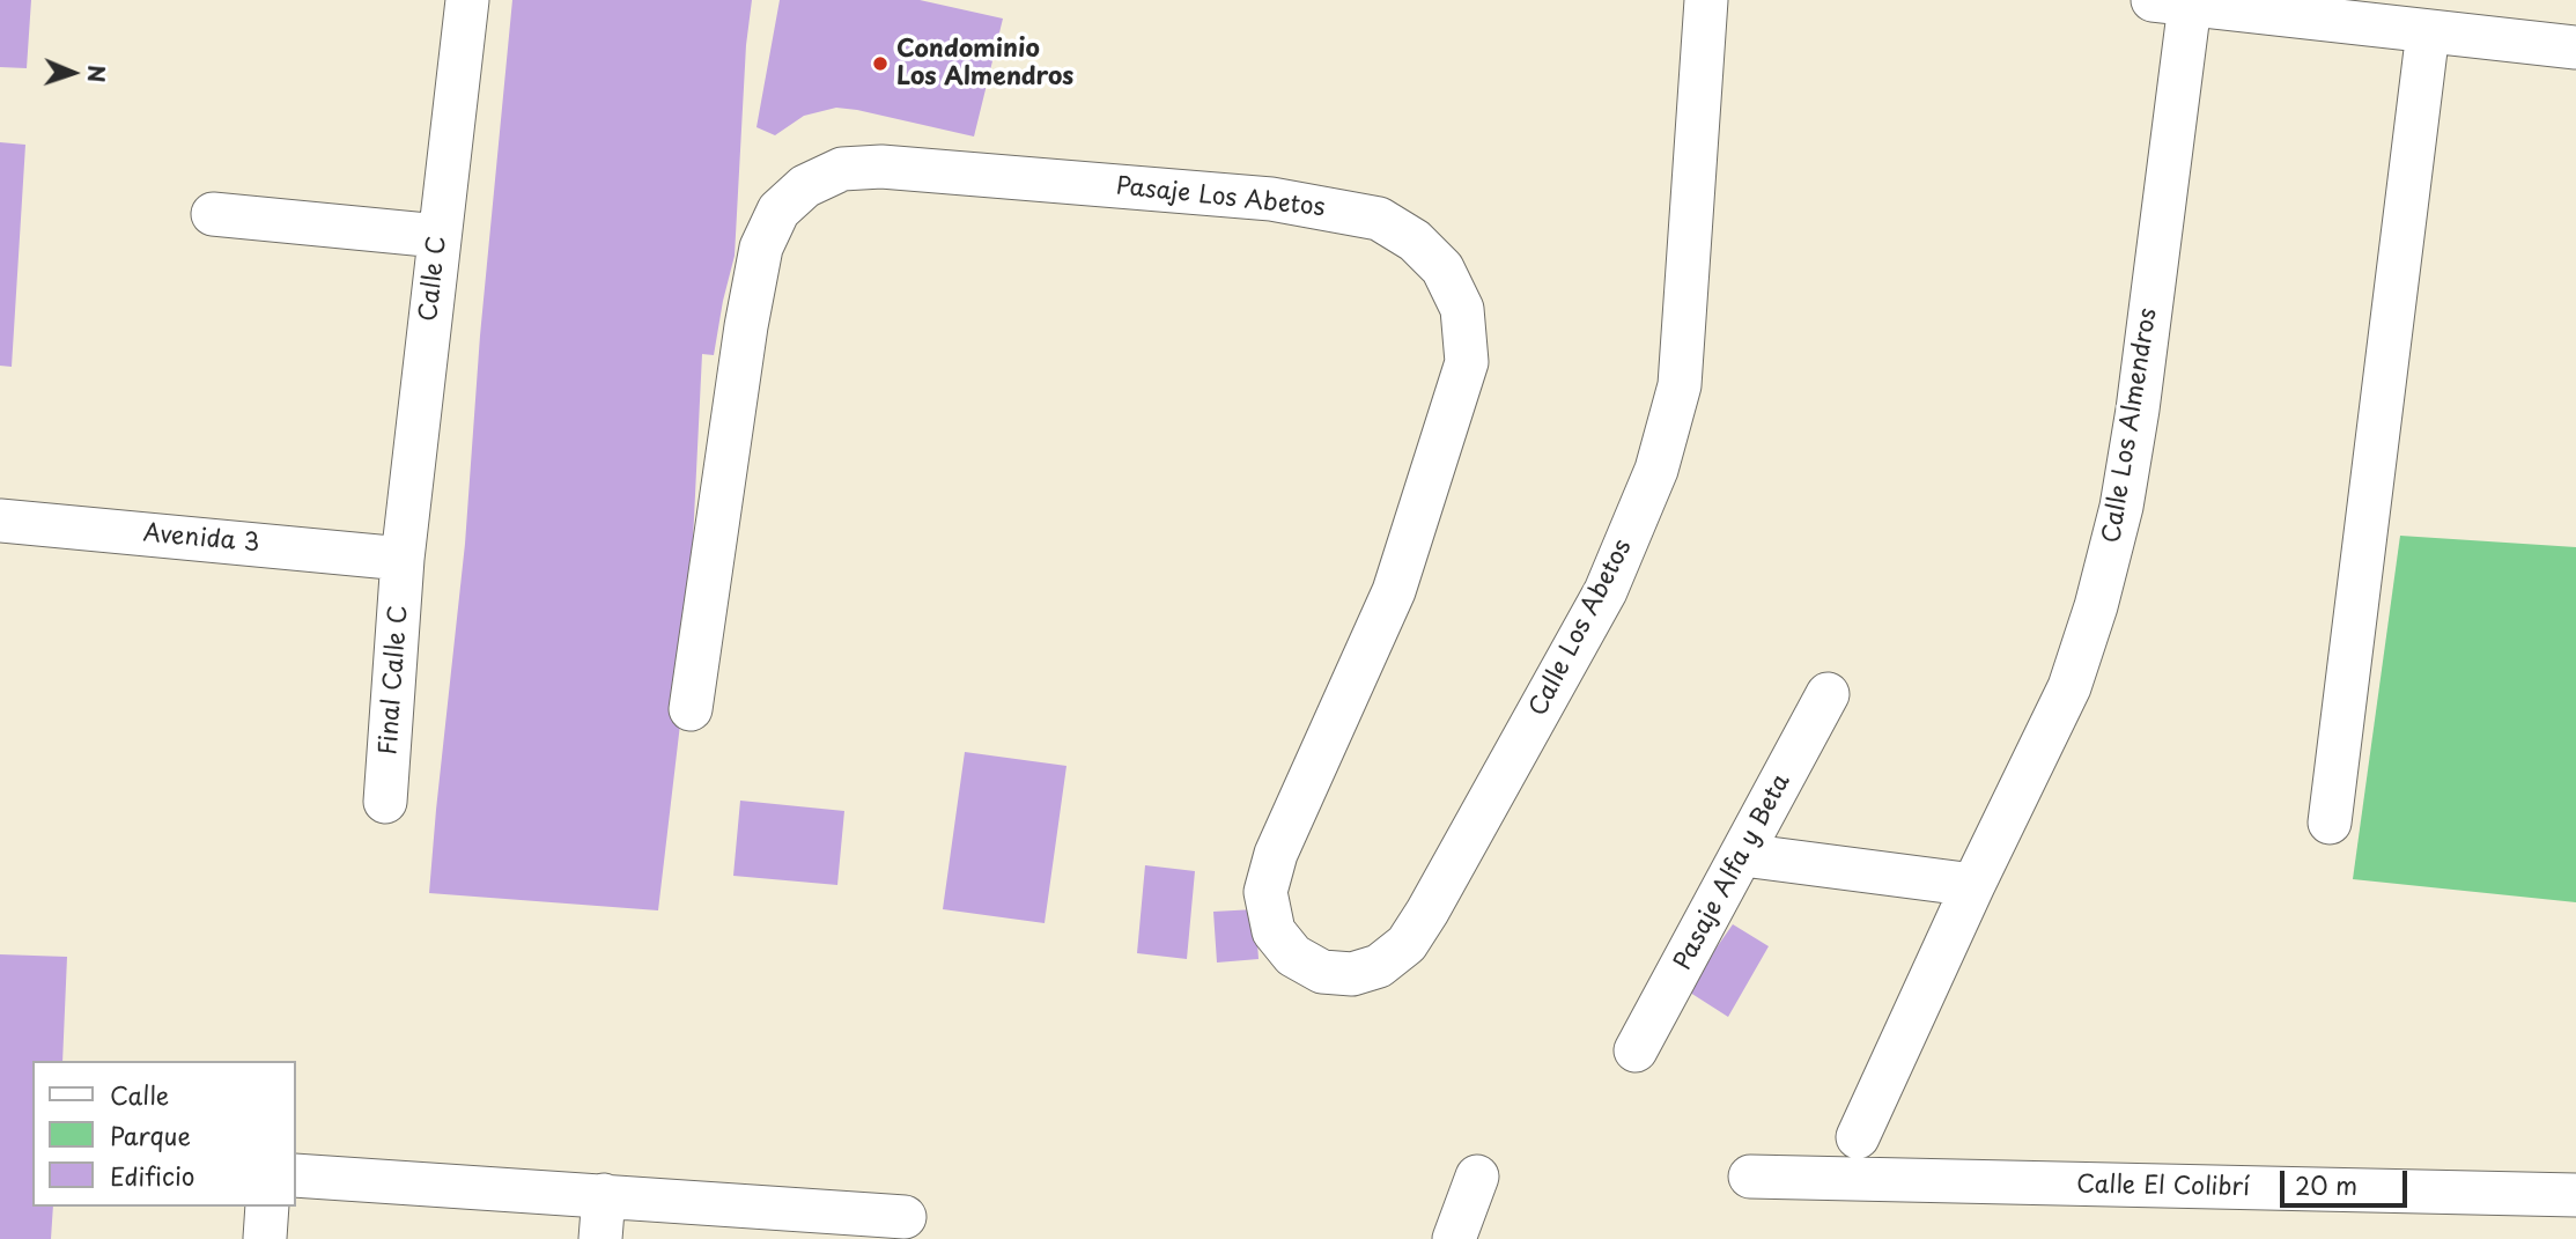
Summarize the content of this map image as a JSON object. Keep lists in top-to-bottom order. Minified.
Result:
{"streets":{"street":["Pasaje Los Abetos","Calle C","Calle Los Almendros","Avenida 3","Calle Los Abetos","Final Calle C","Pasaje Alfa y Beta","Calle El Colibrí"]},"crossings":[["Pasaje Los Abetos","Calle Los Abetos"],["Calle C","Avenida 3"],["Calle C","Final Calle C"],["Avenida 3","Final Calle C"]],"places":["Condominio Los Almendros"],"legend":["Calle","Parque","Edificio"],"scale_bar":"20 m","north":"right"}
